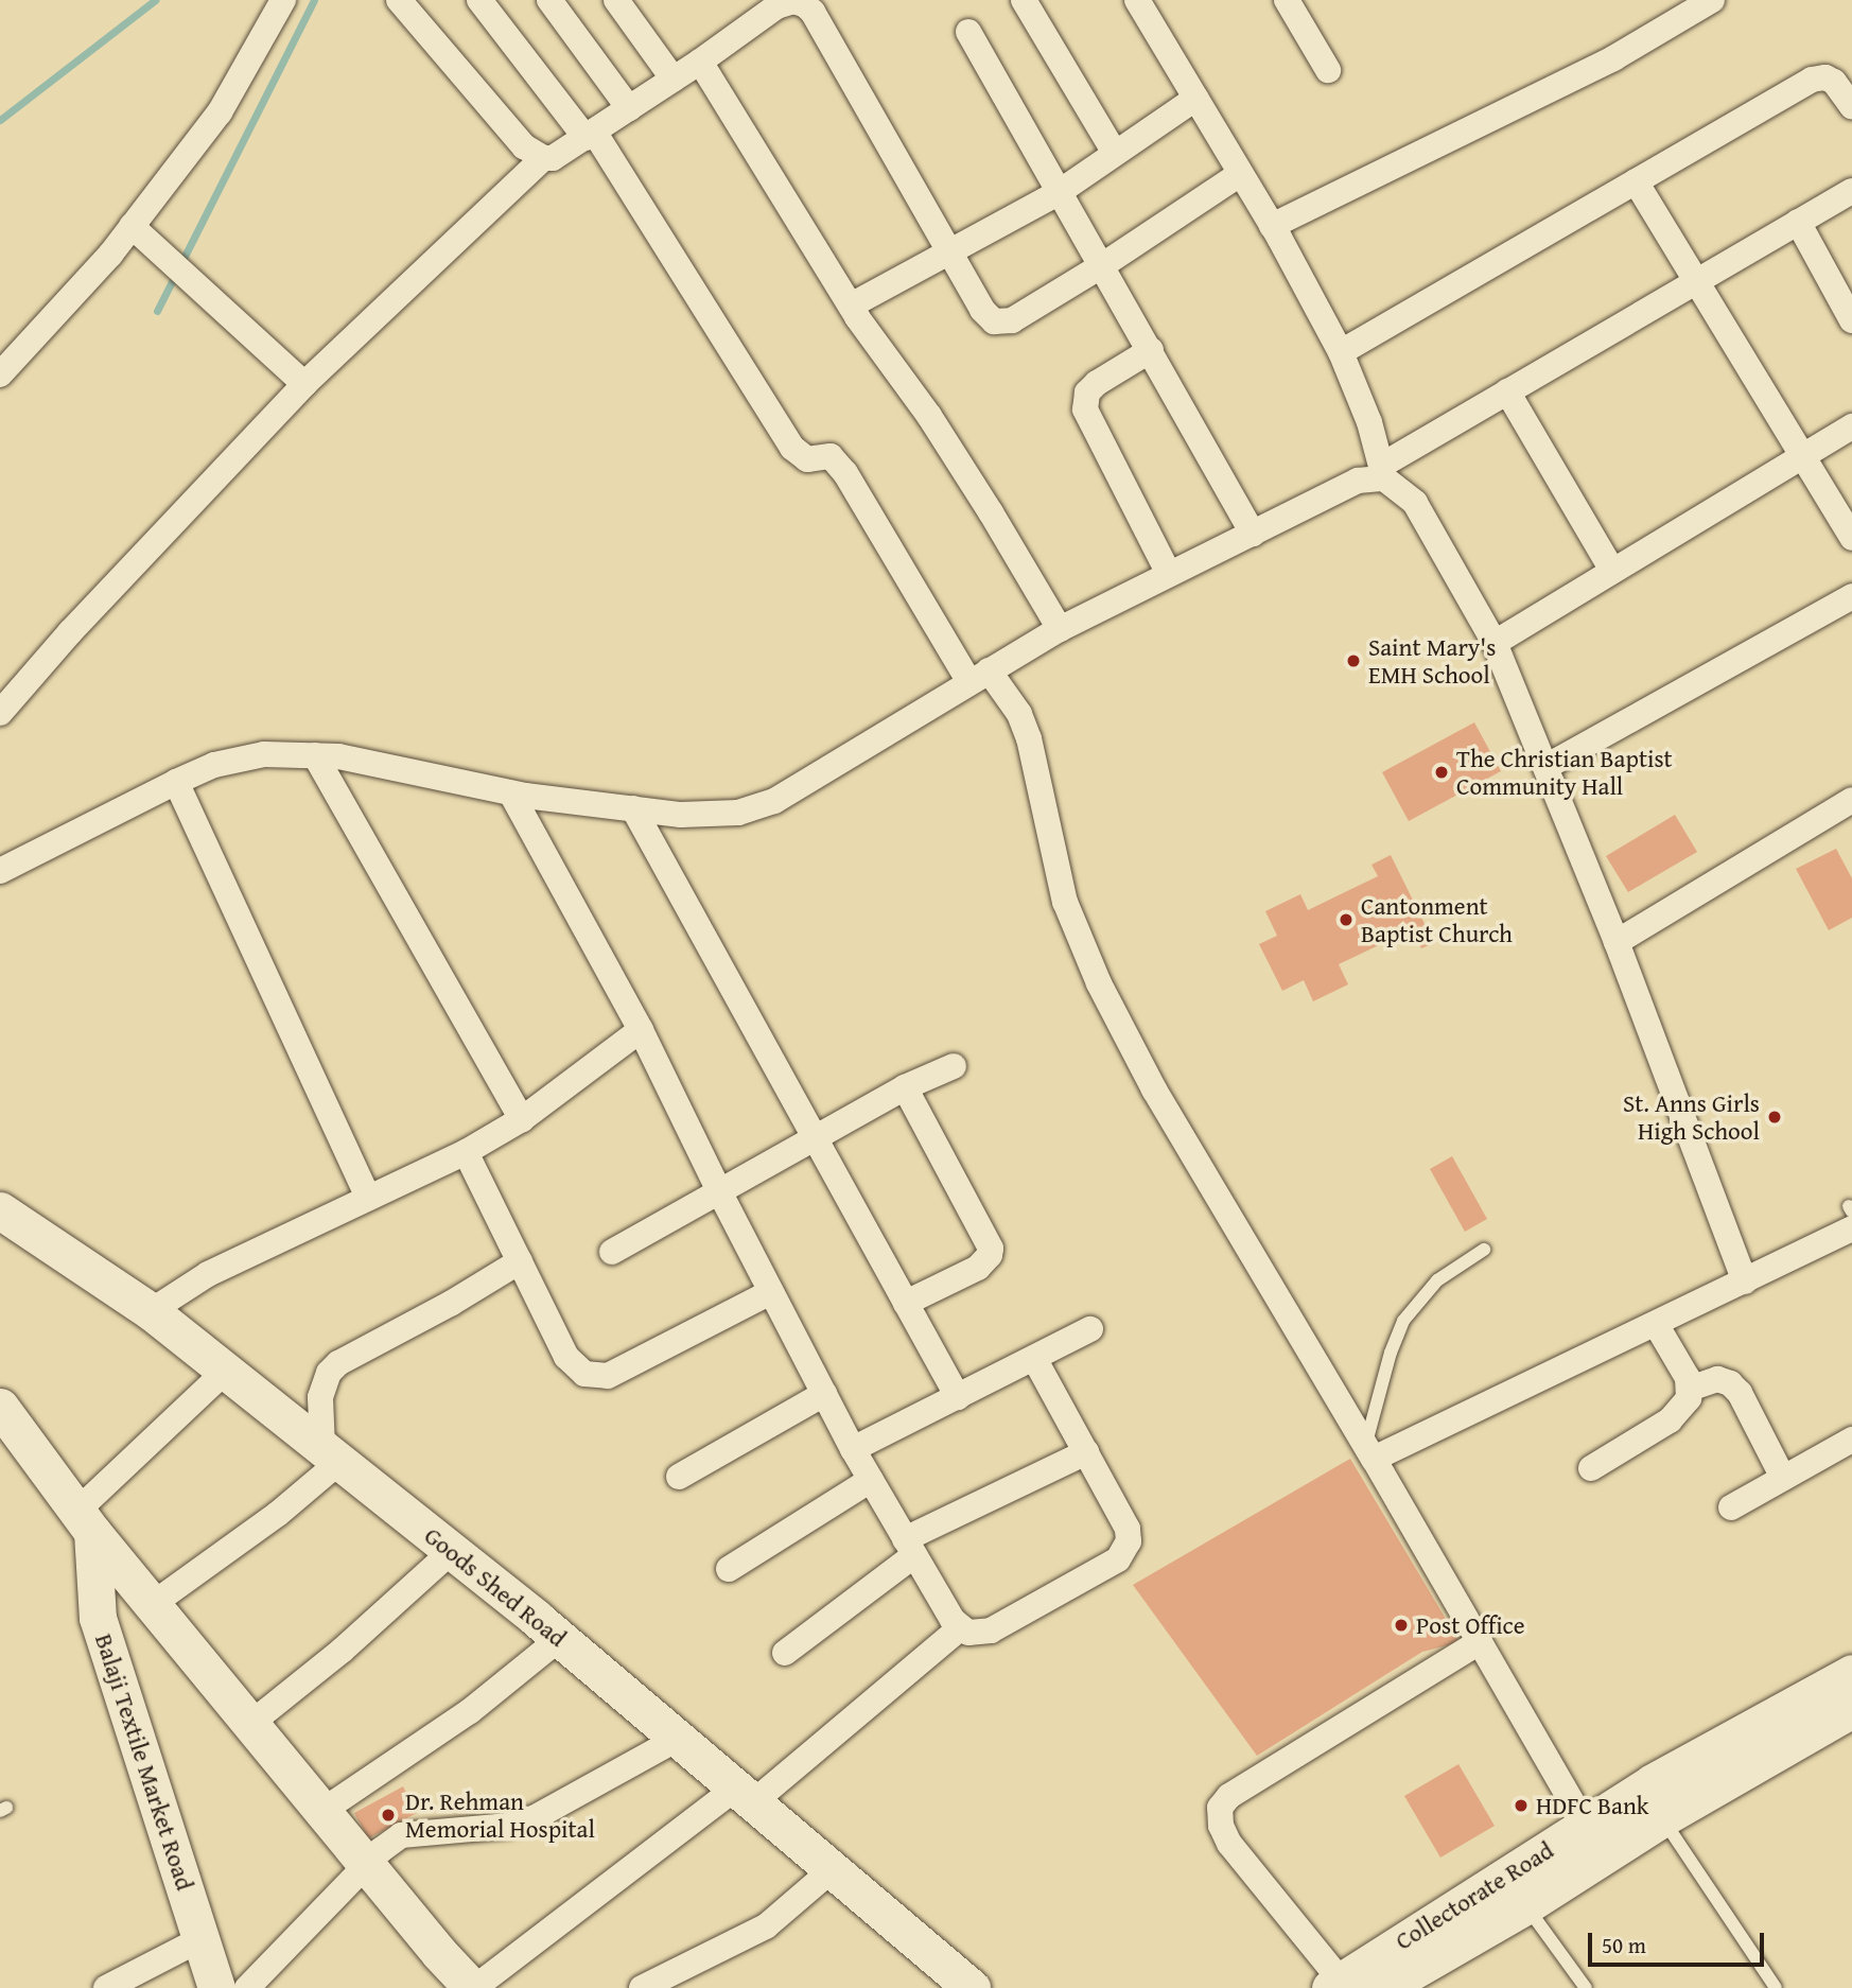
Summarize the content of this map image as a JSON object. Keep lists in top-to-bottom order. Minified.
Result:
{"streets":{"street":["Goods Shed Road","Balaji Textile Market Road","Collectorate Road"]},"places":["Saint Mary's EMH School","The Christian Baptist Community Hall","Cantonment Baptist Church","St. Anns Girls High School","Post Office","HDFC Bank","Dr. Rehman Memorial Hospital"],"scale_bar":"50 m"}
